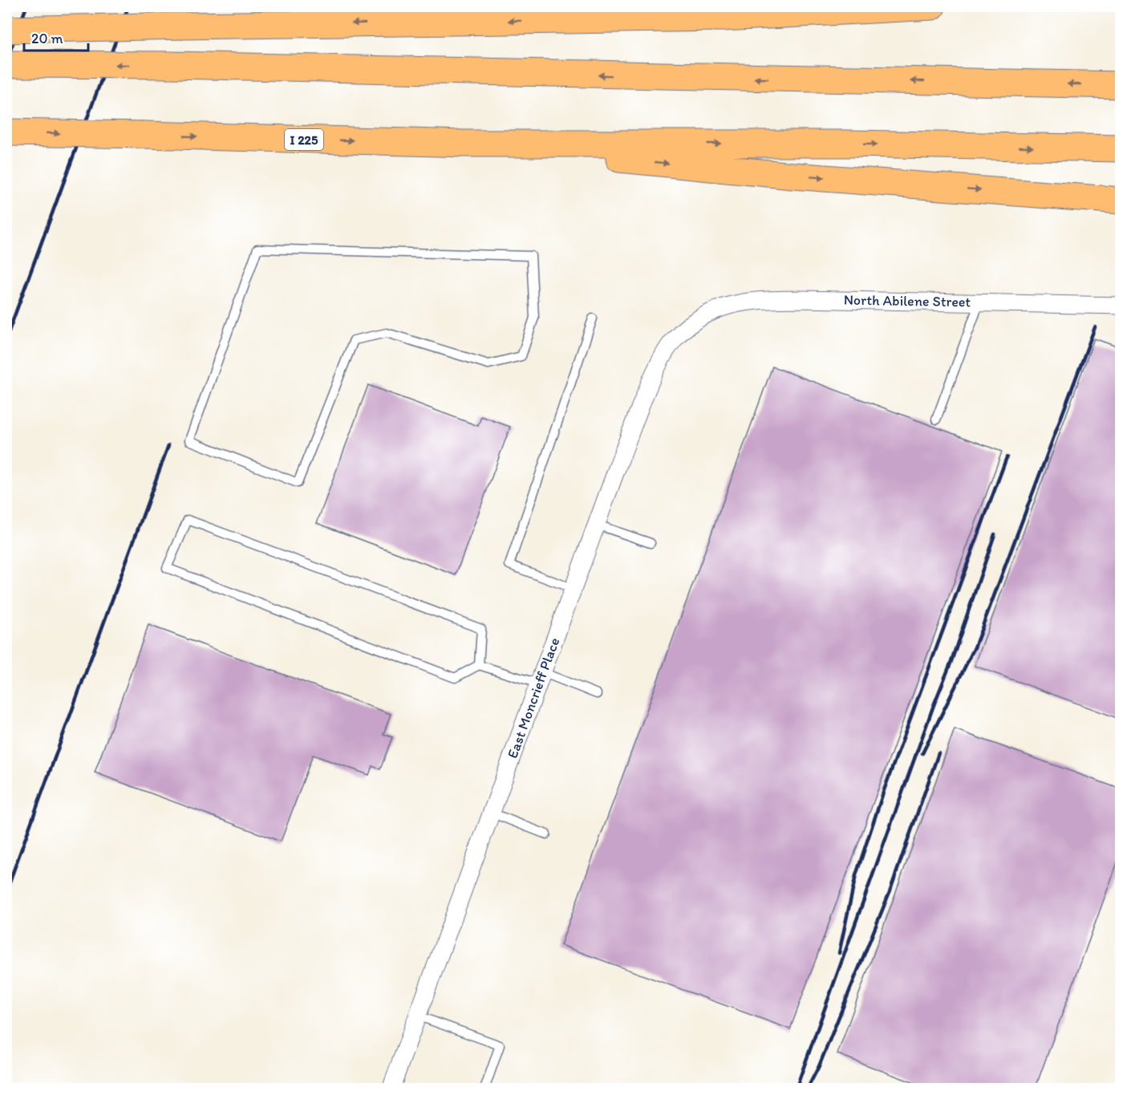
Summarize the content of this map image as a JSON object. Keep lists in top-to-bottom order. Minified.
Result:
{"streets":{"highway":["I 225"],"street":["North Abilene Street","East Moncrieff Place"]},"crossings":[["North Abilene Street","East Moncrieff Place"]],"scale_bar":"20 m"}
